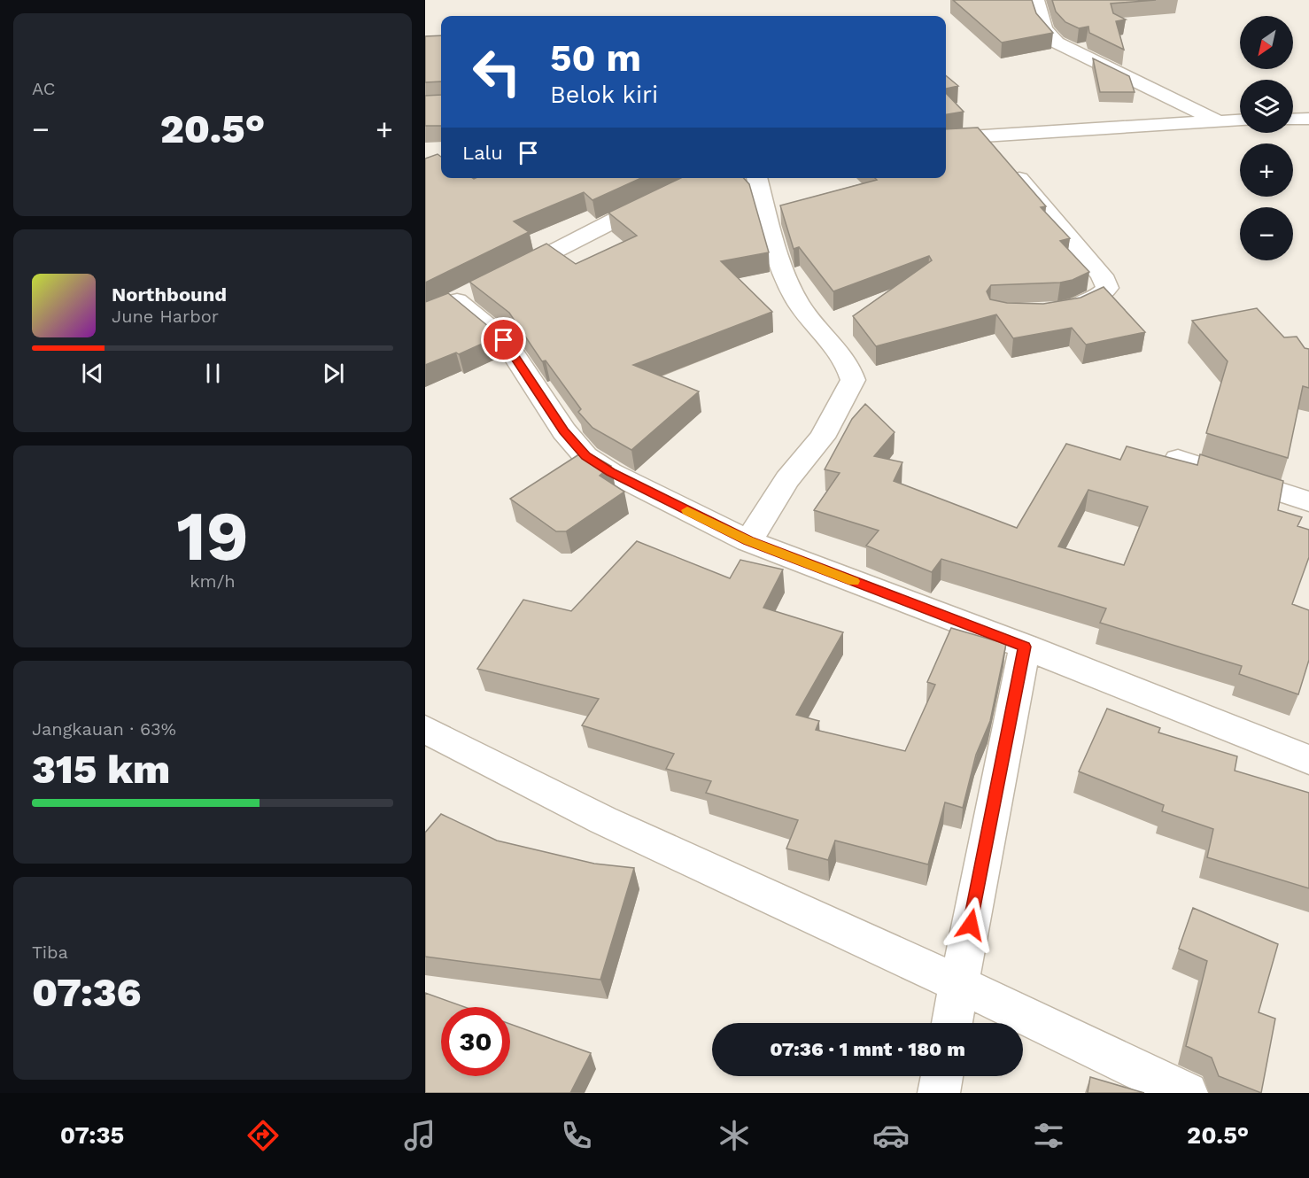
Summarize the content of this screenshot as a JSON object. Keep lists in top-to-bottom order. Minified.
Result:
{"north":"bottom left","page":{"tile":["AC",["19","km/h"],["Jangkauan · 63%","315 km"],["Tiba","07:36"]],"map_buttons":["+","−"],"turn":["50 m","Belok kiri"],"heat":["−","20.5°","+"],"then":"Lalu","song":["Northbound","June Harbor"],"limit":"30","trip":"07:36 · 1 mnt · 180 m","tabs":["07:35","20.5°"]}}
